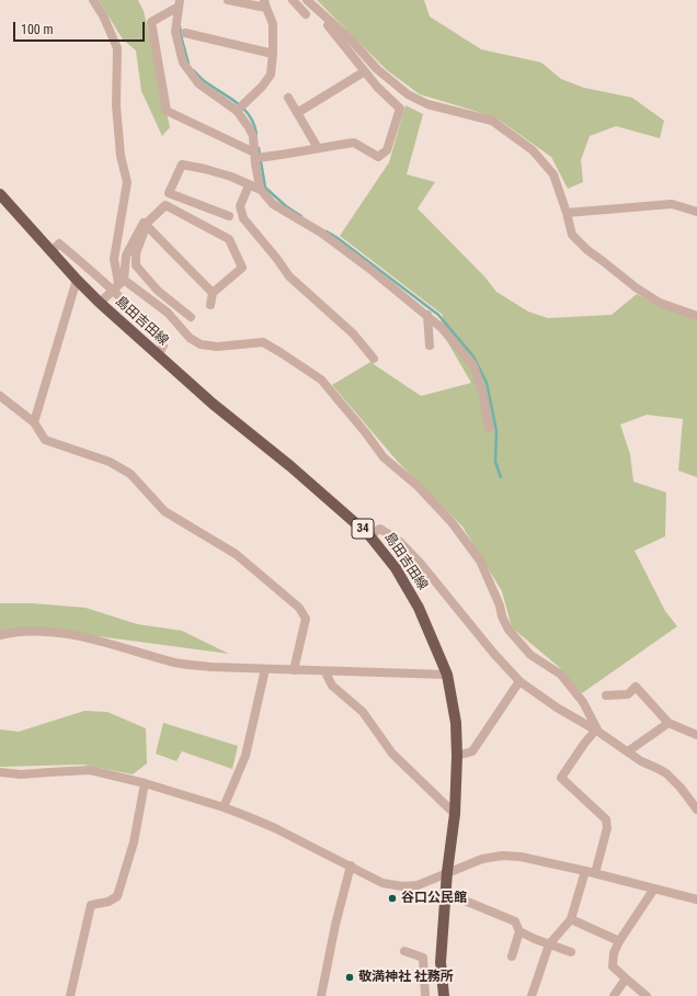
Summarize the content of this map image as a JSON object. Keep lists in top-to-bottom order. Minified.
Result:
{"streets":{"main road":["島田吉田線","34"]},"places":["谷口公民館","敬満神社 社務所"],"scale_bar":"100 m"}
